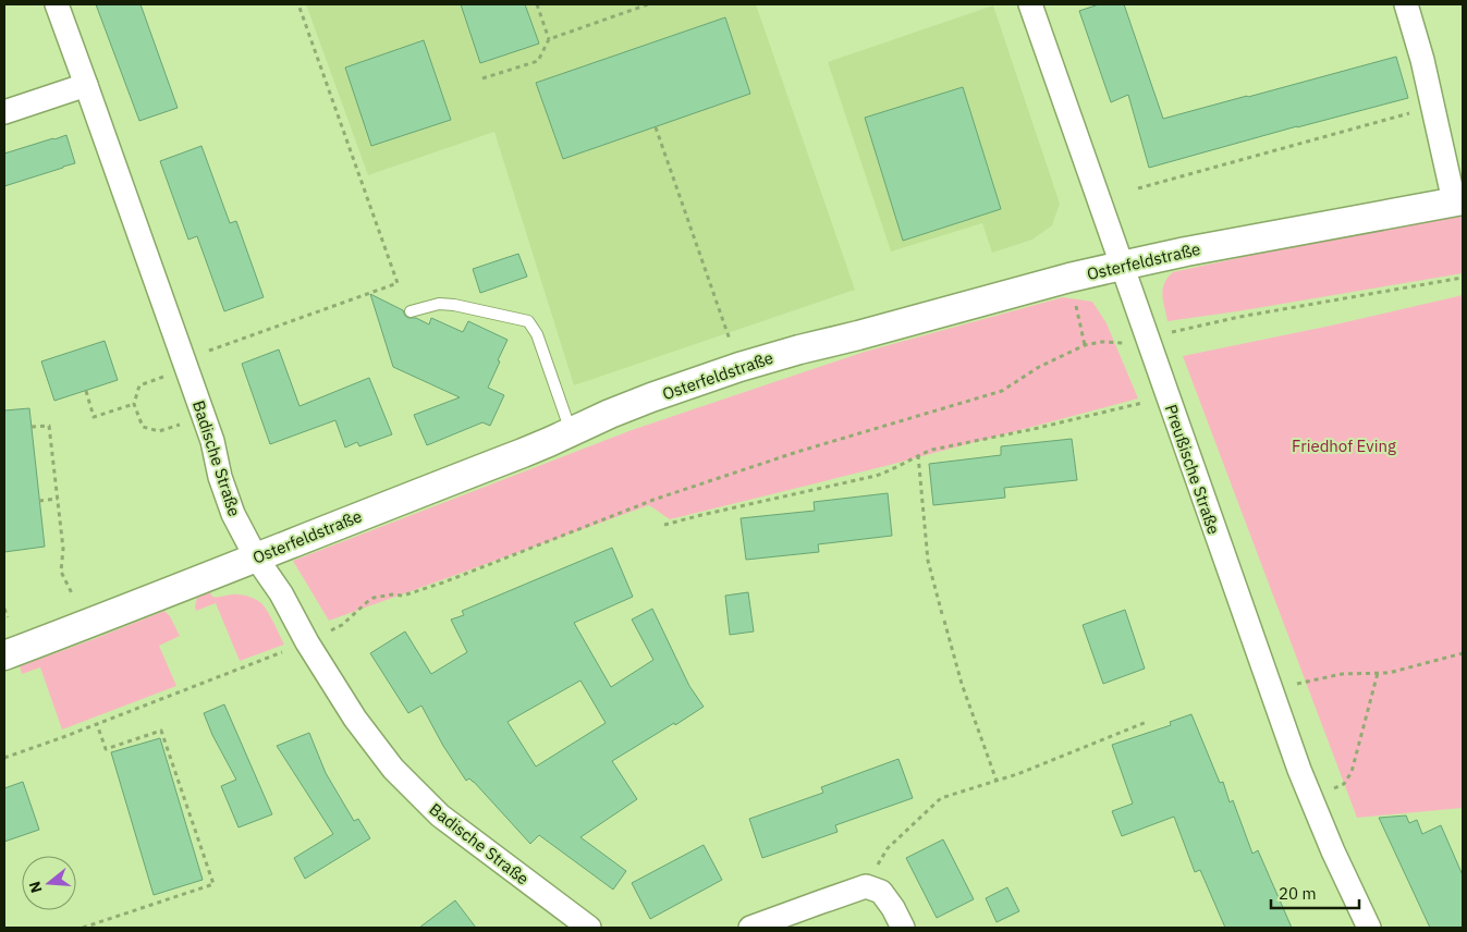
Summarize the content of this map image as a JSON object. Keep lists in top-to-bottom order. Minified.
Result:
{"streets":{"street":["Osterfeldstraße","Badische Straße","Preußische Straße"]},"crossings":[["Osterfeldstraße","Badische Straße"],["Osterfeldstraße","Preußische Straße"]],"parks":["Friedhof Eving"],"scale_bar":"20 m","north":"left"}
